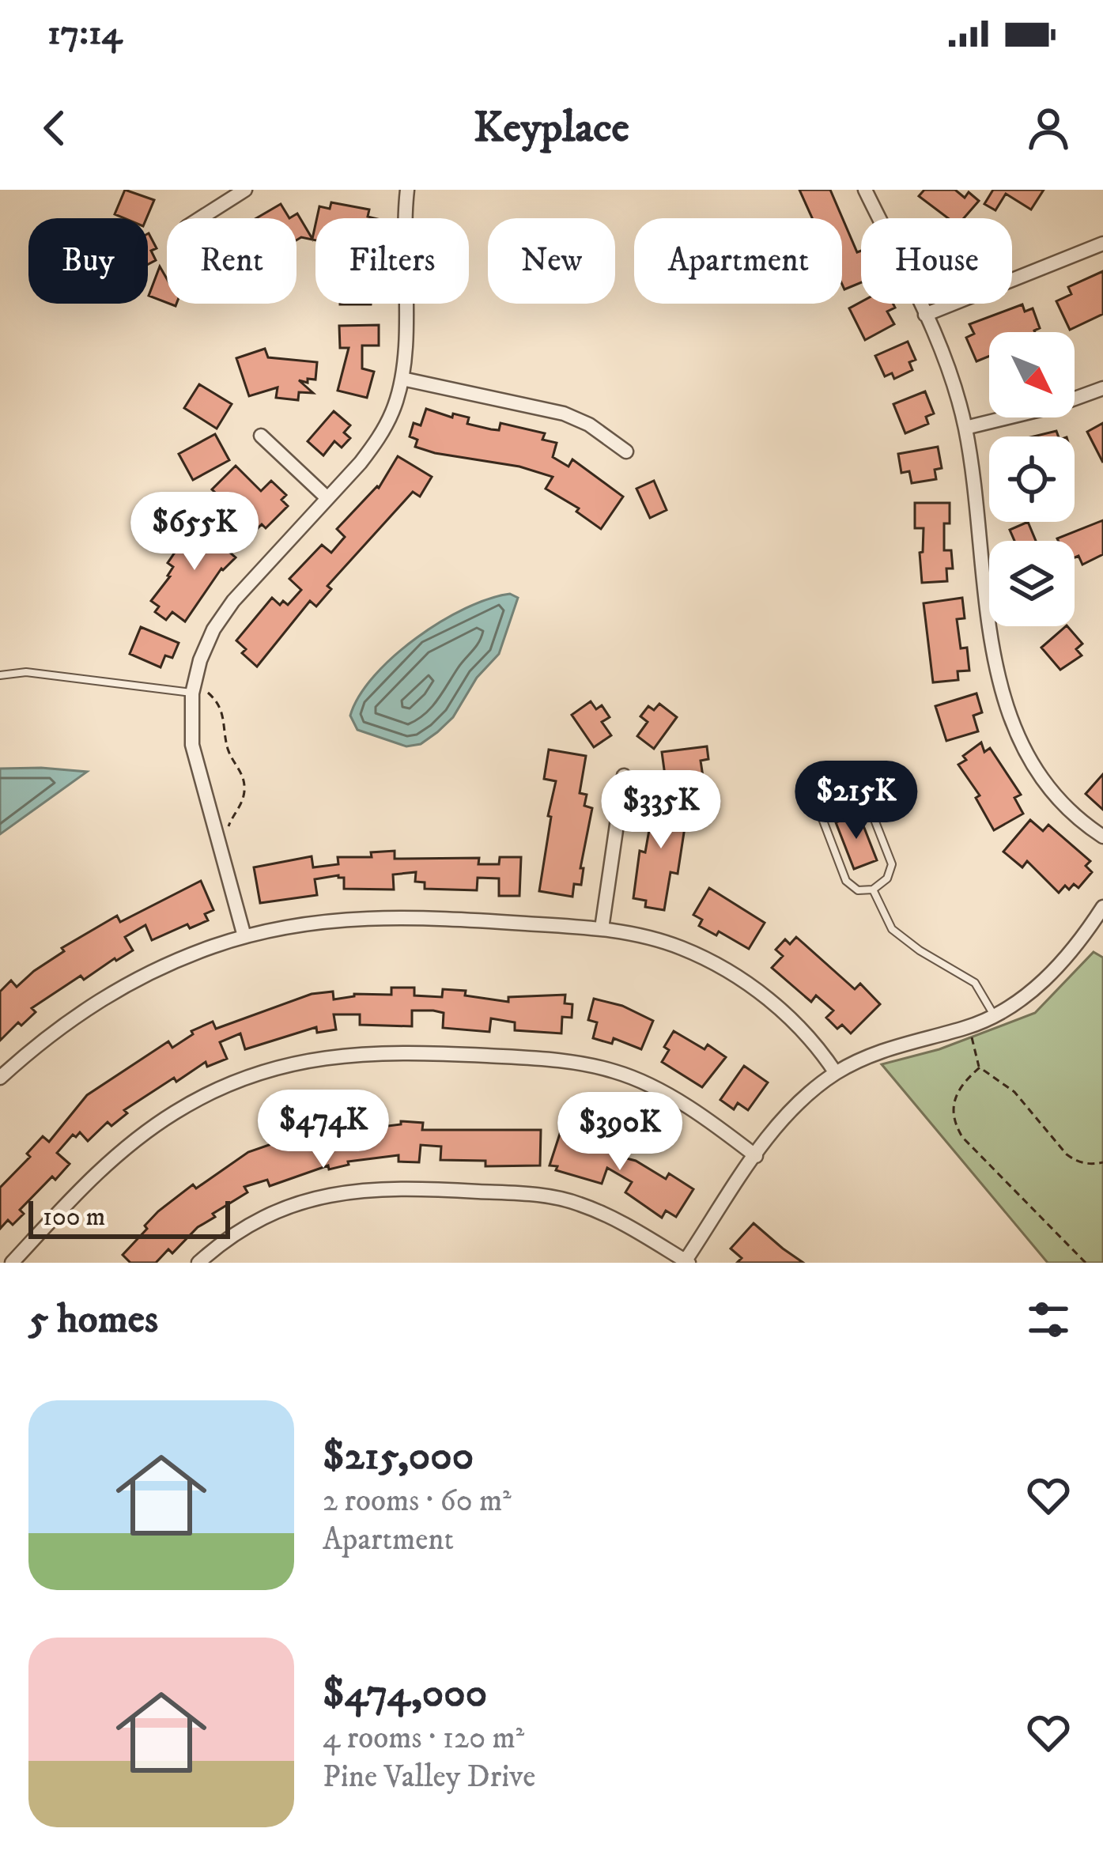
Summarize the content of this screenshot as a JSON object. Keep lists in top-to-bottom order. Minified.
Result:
{"scale_bar":"100 m","north":"bottom right","page":{"status":"17:14","header":"Keyplace","chip":["Buy","Rent","Filters","New","Apartment","House"],"price":["$655K","$215K","$335K","$474K","$390K"],"scale":"100 m","heading":"5 homes","list":[{"name":"$215,000","note":"2 rooms · 60 m² · Apartment"},{"name":"$474,000","note":"4 rooms · 120 m² · Pine Valley Drive"}]}}
